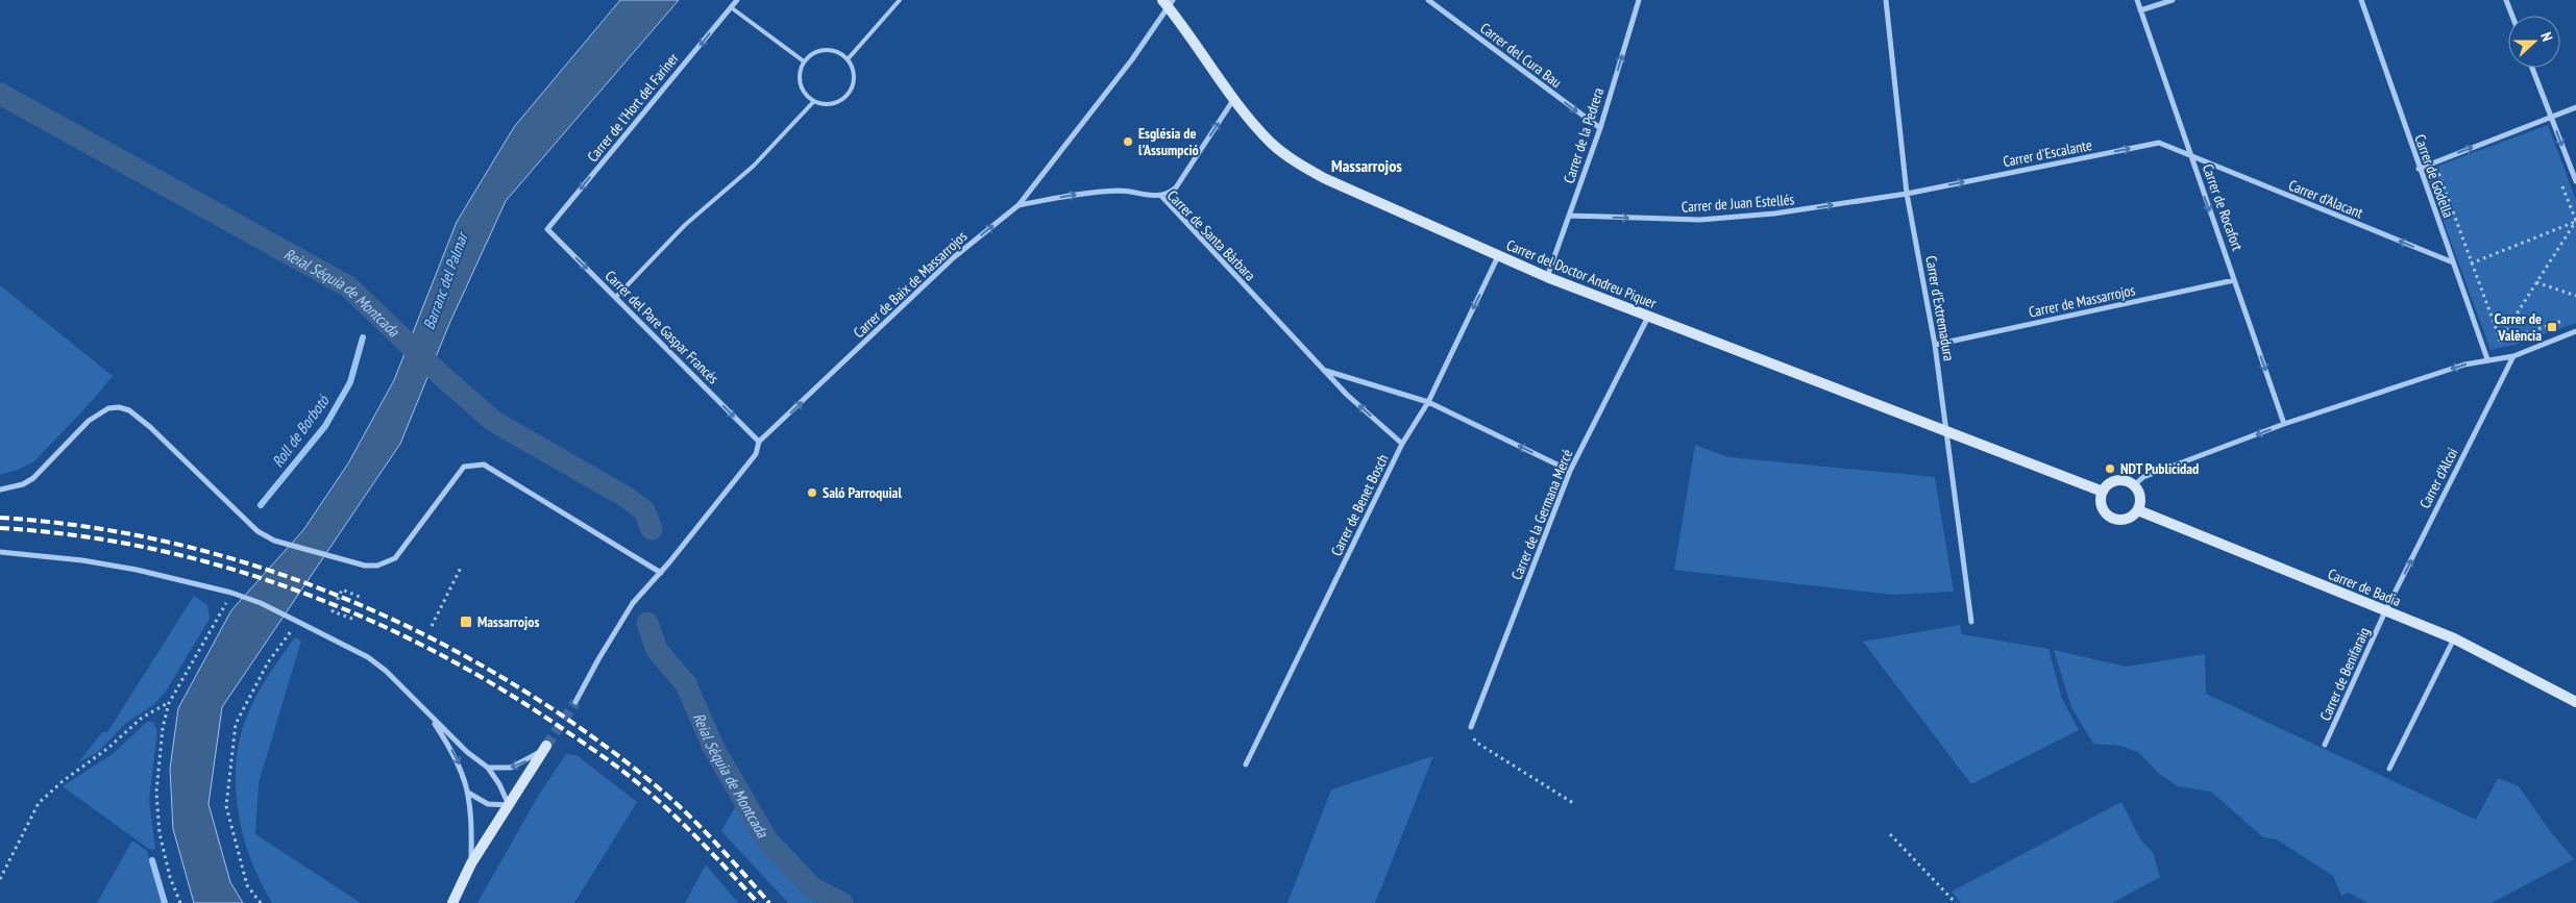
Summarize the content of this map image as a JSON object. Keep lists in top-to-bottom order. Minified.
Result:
{"streets":{"street":["Carrer del Cura Bau","Carrer de l'Hort del Fariner","Carrer de la Pedrera","Carrer d'Escalante","Carrer de Godella","Carrer d'Alacant","Carrer de Juan Estellés","Carrer de Rocafort","Carrer de Santa Bàrbara","Carrer del Doctor Andreu Piquer","Carrer de Baix de Massarrojos","Carrer de Massarrojos","Carrer d'Extremadura","Carrer del Pare Gaspar Francés","Carrer d'Alcoi","Carrer de Benet Bosch","Carrer de la Germana Mercé","Carrer de Badia","Carrer de Benifaraig"]},"crossings":[["Carrer del Cura Bau","Carrer de la Pedrera"],["Carrer de l'Hort del Fariner","Carrer del Pare Gaspar Francés"],["Carrer de la Pedrera","Carrer de Juan Estellés"],["Carrer de la Pedrera","Carrer del Doctor Andreu Piquer"],["Carrer d'Escalante","Carrer d'Alacant"],["Carrer d'Escalante","Carrer de Juan Estellés"],["Carrer d'Escalante","Carrer de Rocafort"],["Carrer d'Escalante","Carrer d'Extremadura"],["Carrer de Godella","Carrer d'Alacant"],["Carrer d'Alacant","Carrer de Rocafort"],["Carrer de Juan Estellés","Carrer d'Extremadura"],["Carrer de Rocafort","Carrer de Massarrojos"],["Carrer de Santa Bàrbara","Carrer de Baix de Massarrojos"],["Carrer de Santa Bàrbara","Carrer de Benet Bosch"],["Carrer del Doctor Andreu Piquer","Carrer de Baix de Massarrojos"],["Carrer del Doctor Andreu Piquer","Carrer d'Extremadura"],["Carrer del Doctor Andreu Piquer","Carrer de Benet Bosch"],["Carrer del Doctor Andreu Piquer","Carrer de la Germana Mercé"],["Carrer de Baix de Massarrojos","Carrer del Pare Gaspar Francés"],["Carrer de Massarrojos","Carrer d'Extremadura"],["Carrer d'Alcoi","Carrer de Badia"],["Carrer d'Alcoi","Carrer de Benifaraig"],["Carrer de Badia","Carrer de Benifaraig"]],"one_way":["Carrer del Cura Bau","Carrer de l'Hort del Fariner","Carrer de la Pedrera","Carrer d'Escalante","Carrer d'Alacant","Carrer de Juan Estellés","Carrer de Rocafort","Carrer de Baix de Massarrojos","Carrer del Pare Gaspar Francés","Carrer d'Alcoi"],"districts":["Massarrojos"],"water":["Barranc del Palmar","Reial Séquia de Montcada","Roll de Borbotó"],"places":{"other":["Església de l'Assumpció","NDT Publicidad","Saló Parroquial"],"transit":["Carrer de València","Massarrojos"]},"north":"right"}
